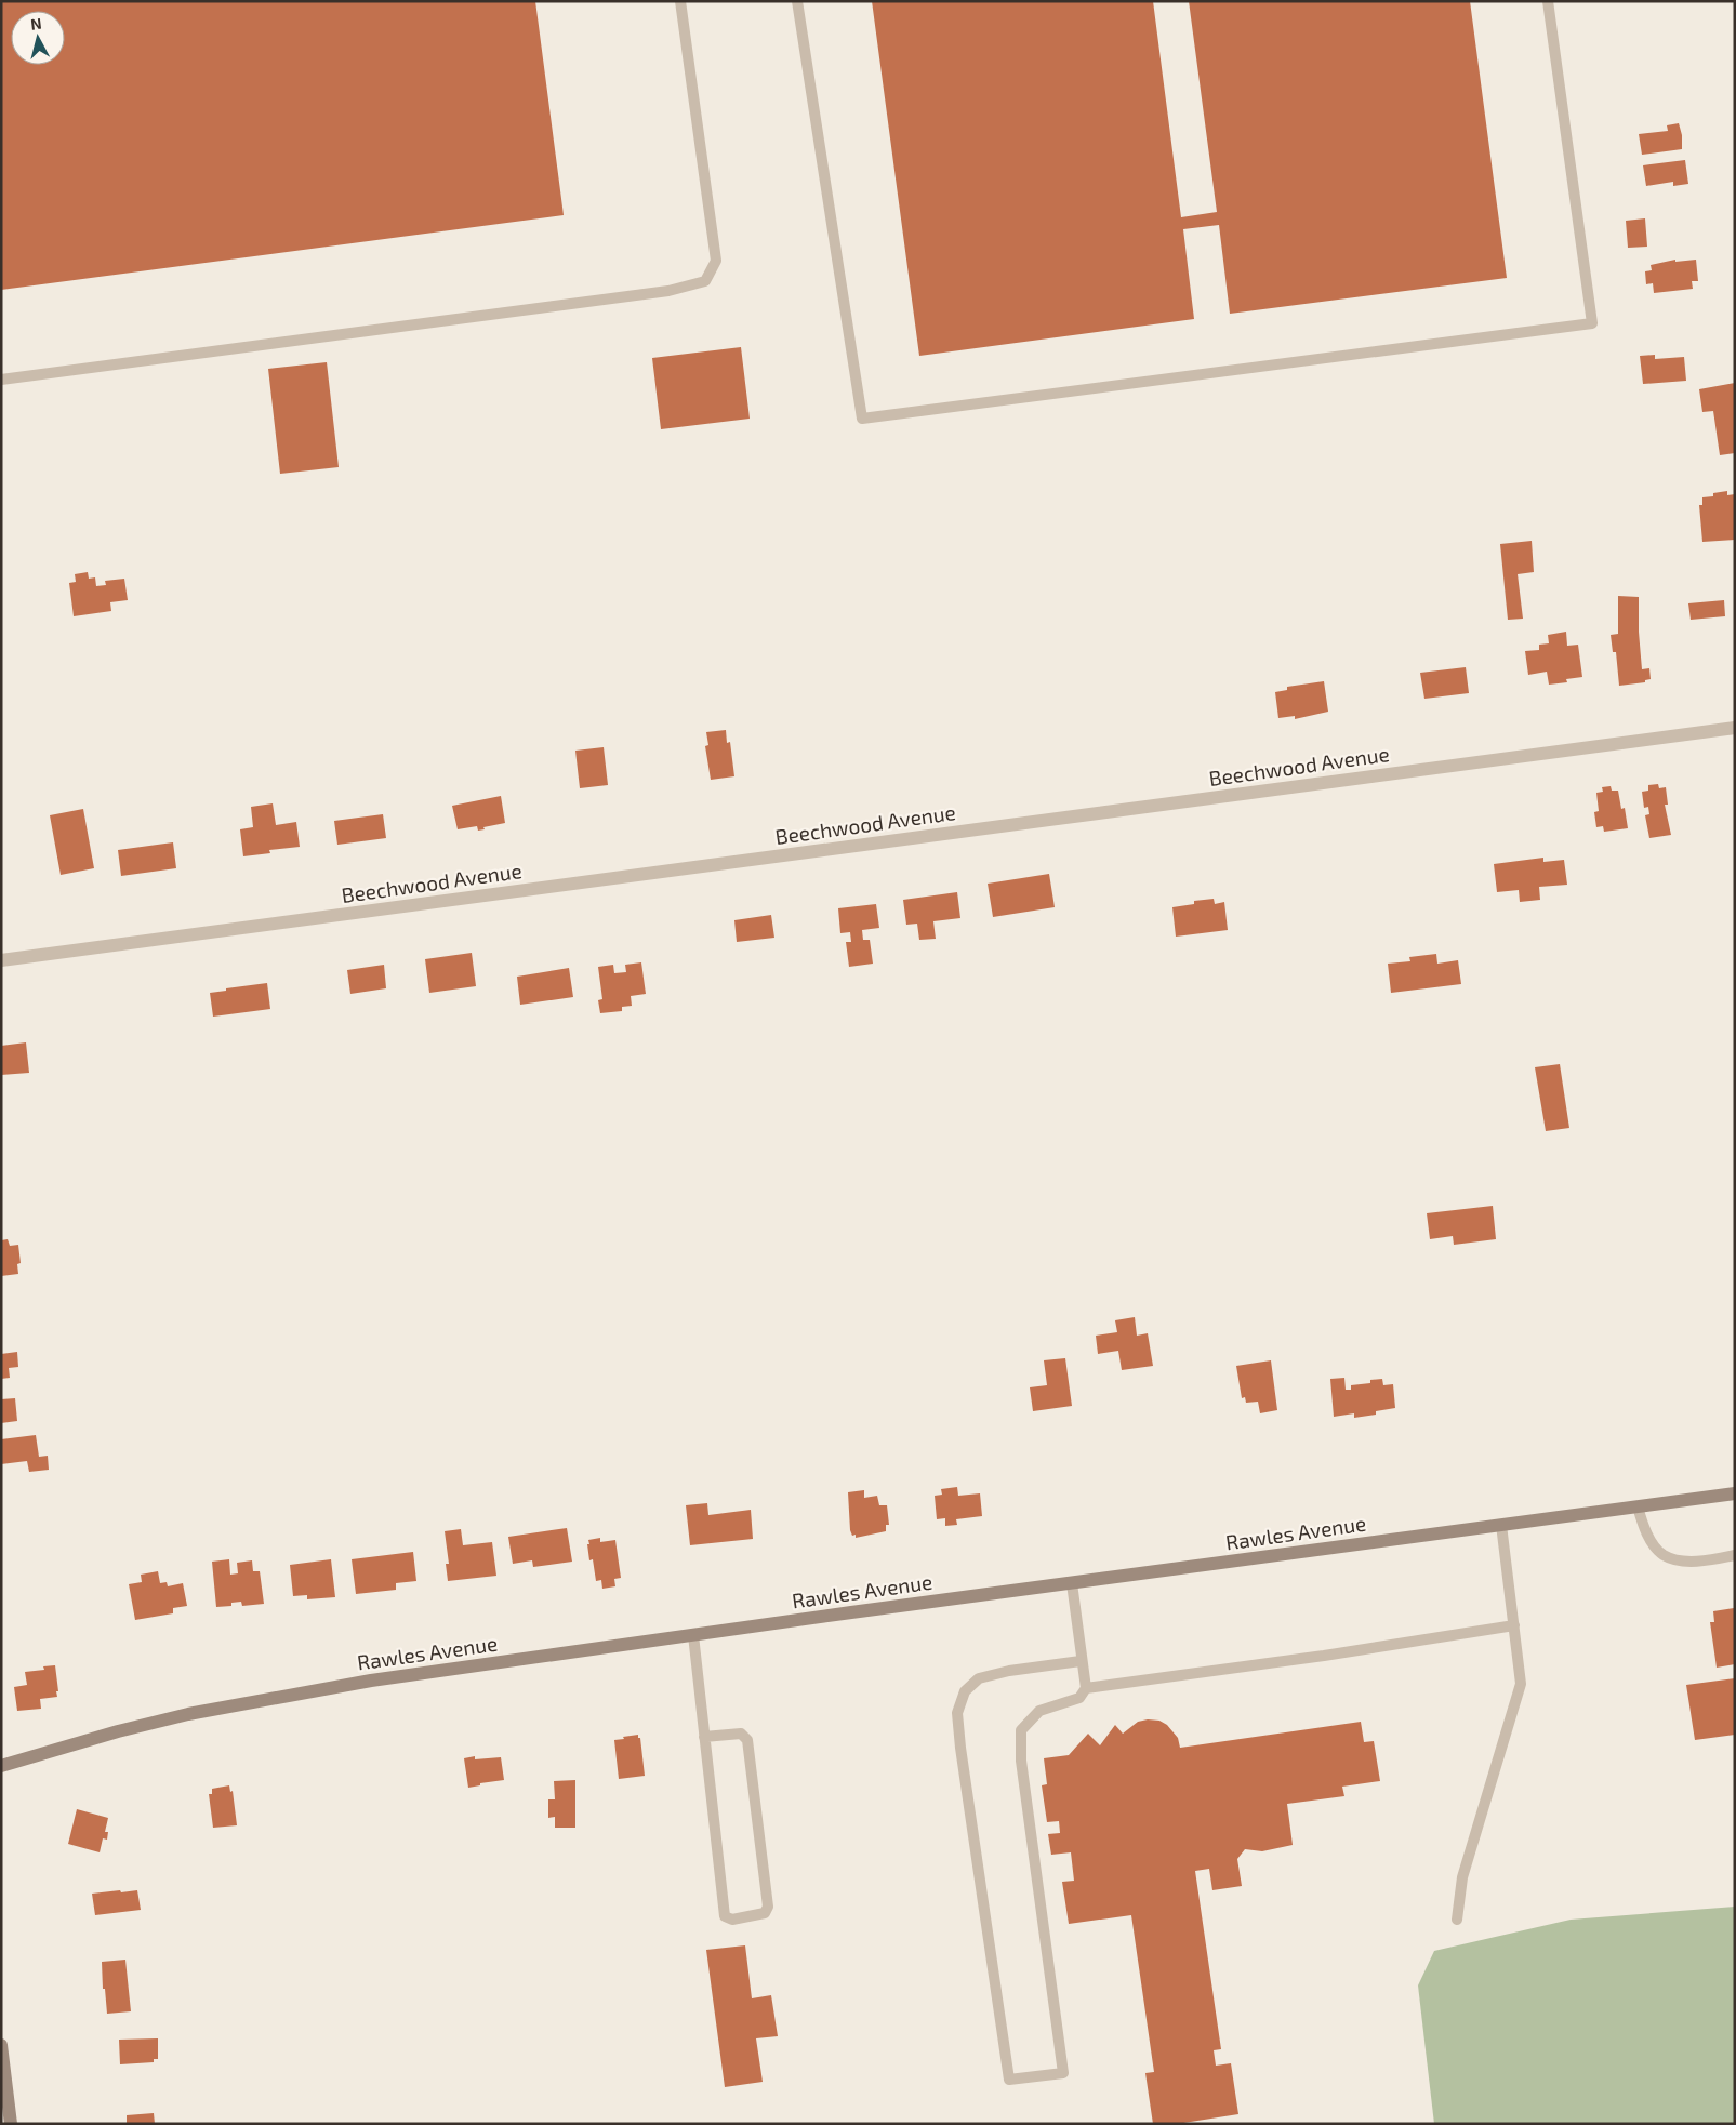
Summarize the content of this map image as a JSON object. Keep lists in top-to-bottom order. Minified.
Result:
{"streets":{"street":["Beechwood Avenue","Rawles Avenue"]},"north":"top"}
